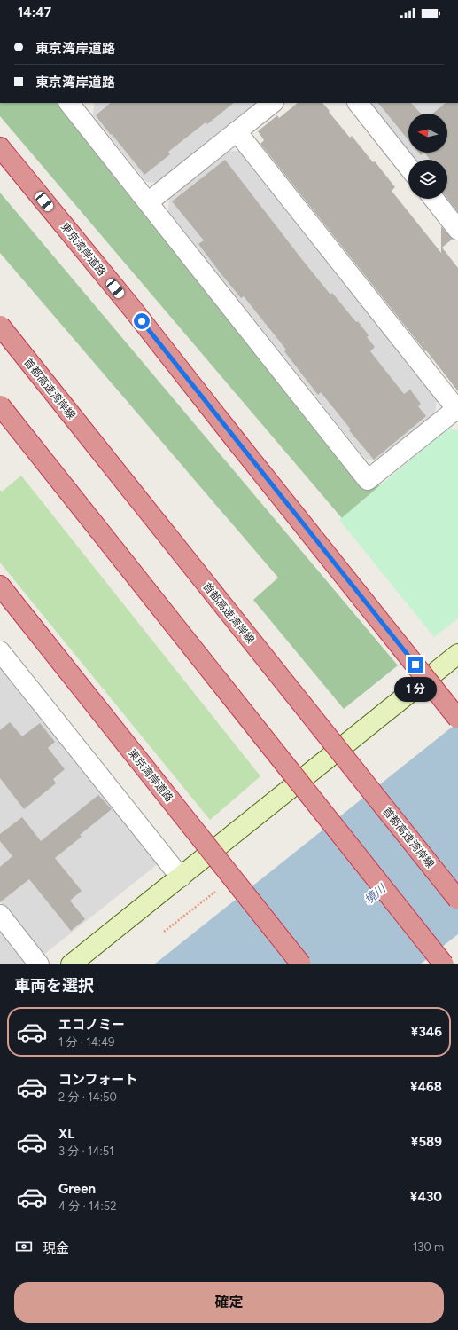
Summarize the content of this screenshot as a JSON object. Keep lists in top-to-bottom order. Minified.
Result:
{"streets":{"highway":["東京湾岸道路","首都高速湾岸線"]},"water":["境川"],"north":"left","page":{"status":"14:47","banner":["東京湾岸道路","東京湾岸道路"],"bubble":"1 分","heading":"車両を選択","list":[{"name":"エコノミー","note":"1 分 · 14:49","value":"¥346"},{"name":"コンフォート","note":"2 分 · 14:50","value":"¥468"},{"name":"XL","note":"3 分 · 14:51","value":"¥589"},{"name":"Green","note":"4 分 · 14:52","value":"¥430"}],"pay":["現金","130 m"],"buttons":"確定"}}
